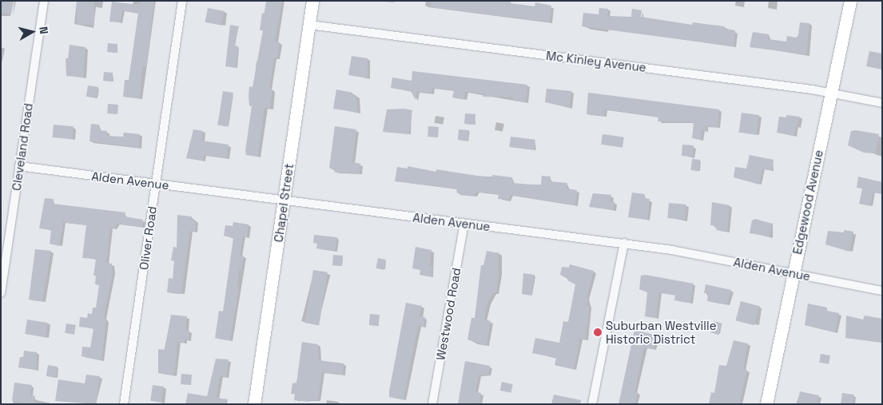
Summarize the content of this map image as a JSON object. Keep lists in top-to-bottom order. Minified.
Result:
{"streets":{"street":["Mc Kinley Avenue","Cleveland Road","Alden Avenue","Edgewood Avenue","Chapel Street","Oliver Road","Westwood Road"]},"crossings":[["Mc Kinley Avenue","Edgewood Avenue"],["Mc Kinley Avenue","Chapel Street"],["Cleveland Road","Alden Avenue"],["Alden Avenue","Edgewood Avenue"],["Alden Avenue","Chapel Street"],["Alden Avenue","Oliver Road"],["Alden Avenue","Westwood Road"]],"places":["Suburban Westville Historic District"],"north":"right"}
